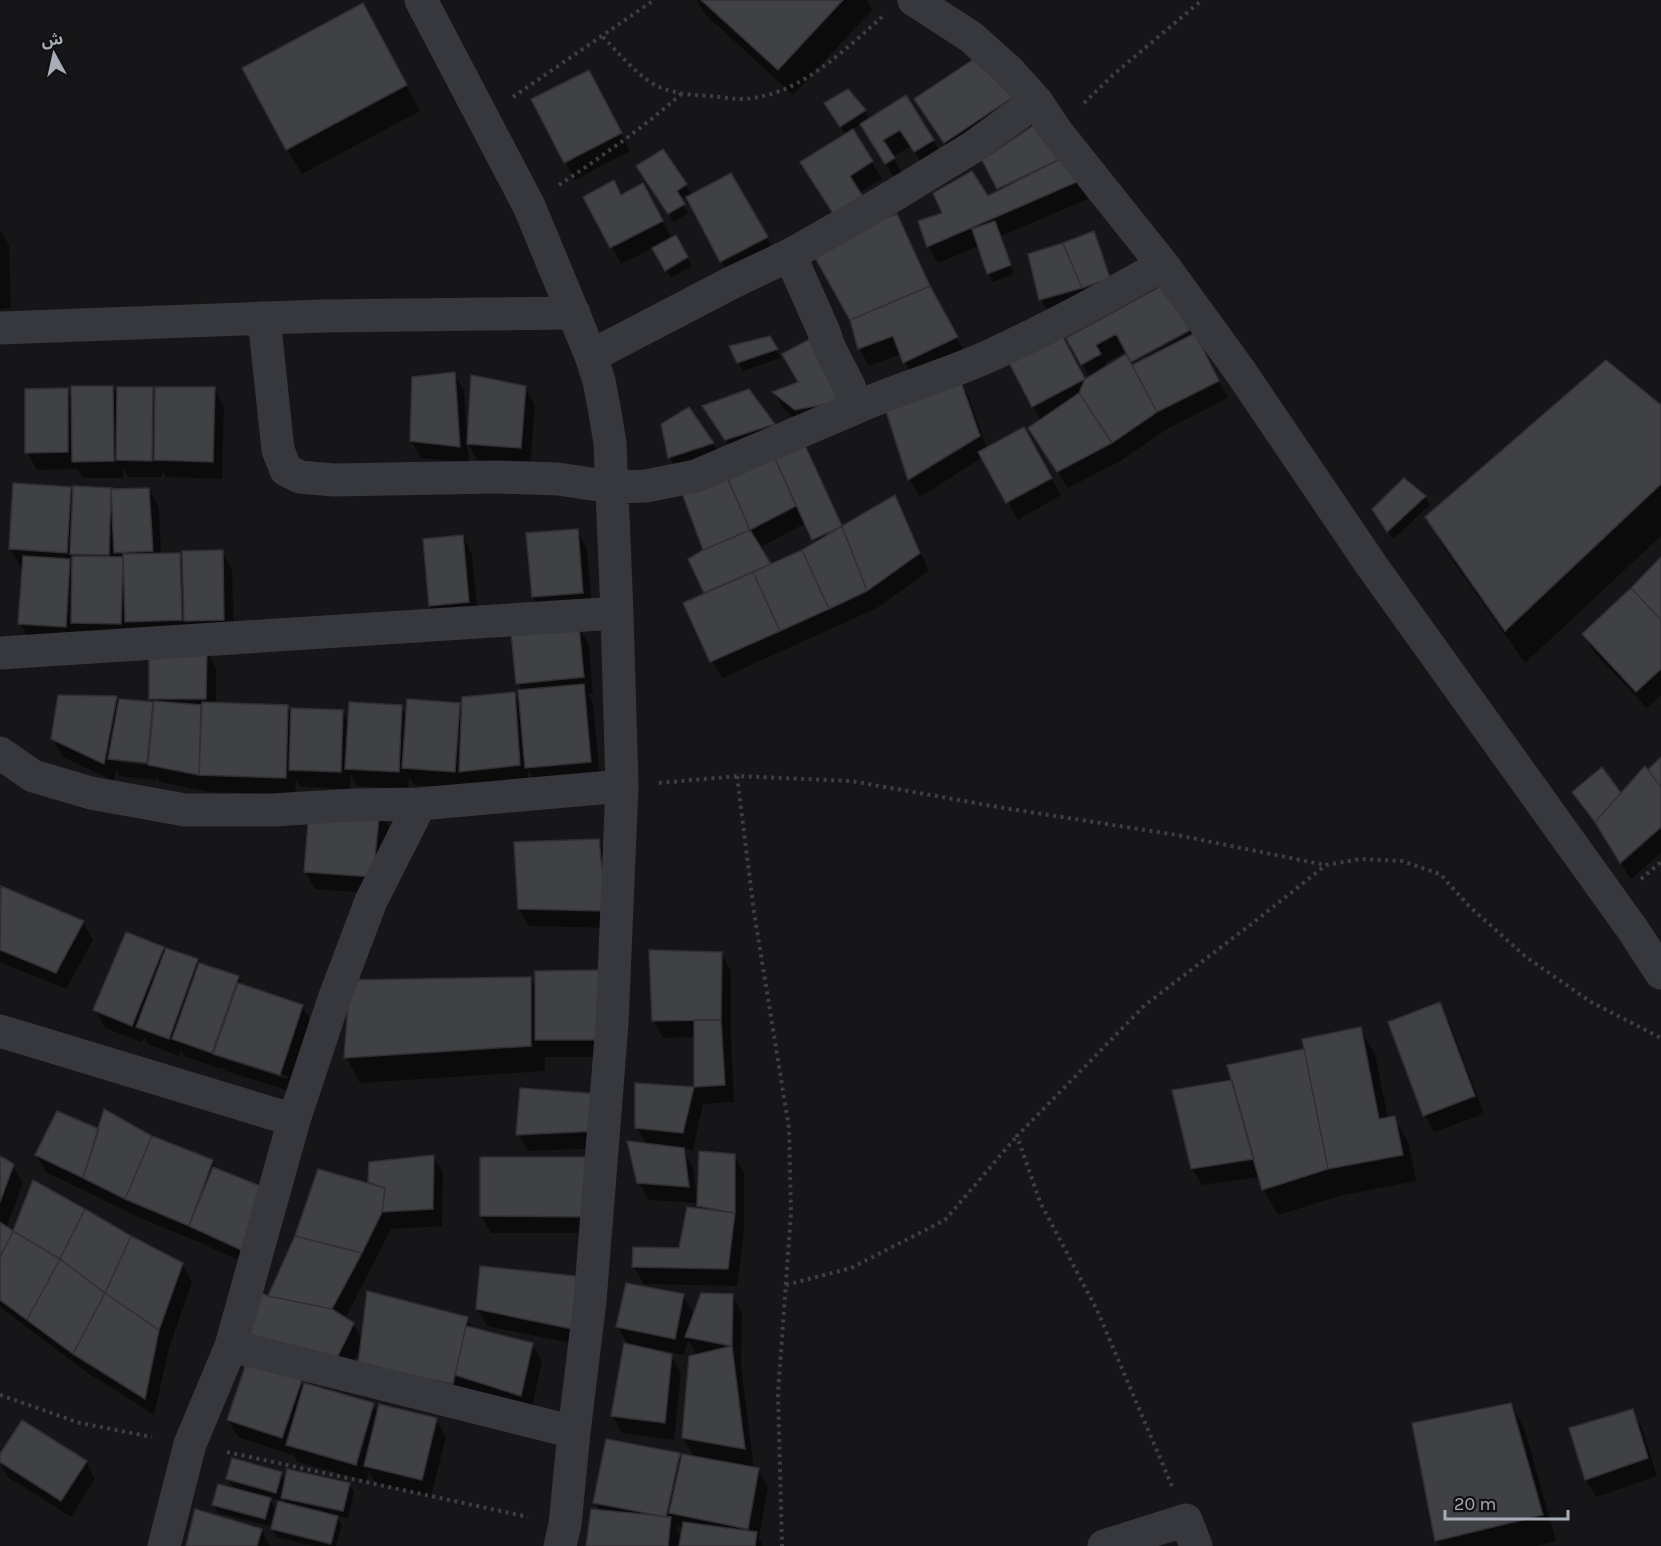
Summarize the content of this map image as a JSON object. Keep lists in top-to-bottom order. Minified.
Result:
{"scale_bar":"20 m","north":"top"}
